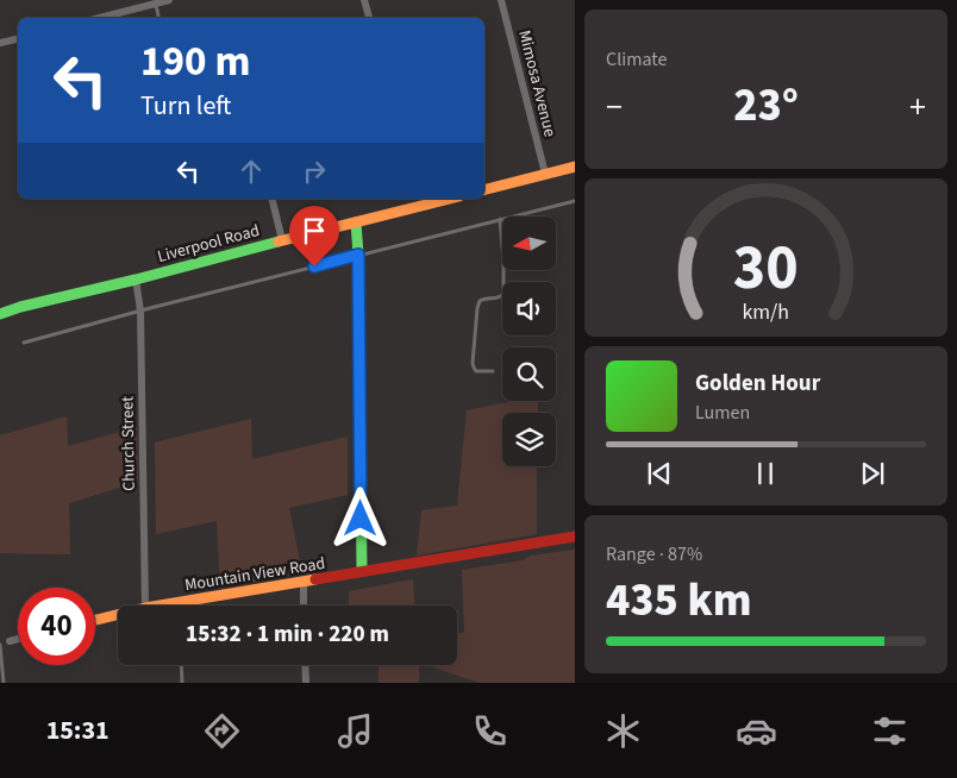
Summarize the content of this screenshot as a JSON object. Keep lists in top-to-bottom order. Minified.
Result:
{"streets":{"street":["Mimosa Avenue","Liverpool Road","Church Street","Mountain View Road"]},"crossings":[["Liverpool Road","Church Street"]],"north":"left","page":{"tile":["Climate",["Range · 87%","435 km"]],"turn":["190 m","Turn left"],"heat":["−","23°","+"],"song":["Golden Hour","Lumen"],"limit":"40","trip":"15:32 · 1 min · 220 m","tabs":"15:31","gauge":["30","km/h"]}}
